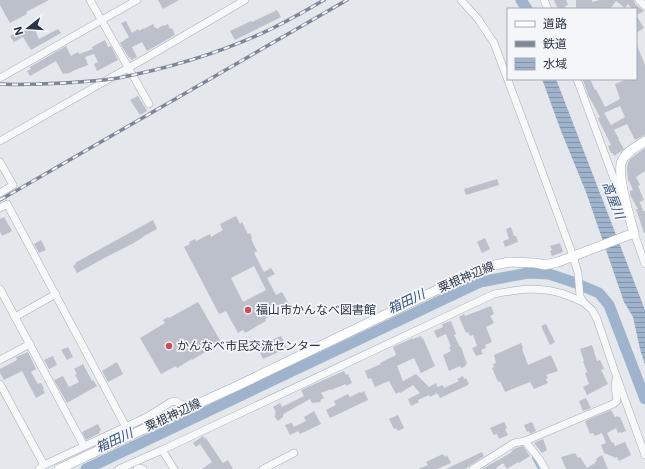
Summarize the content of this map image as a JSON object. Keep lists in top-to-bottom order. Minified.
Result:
{"streets":{"main road":["粟根神辺線"]},"water":["高屋川","箱田川"],"places":["福山市かんなべ図書館","かんなべ市民交流センター"],"legend":["道路","鉄道","水域"],"north":"left"}
